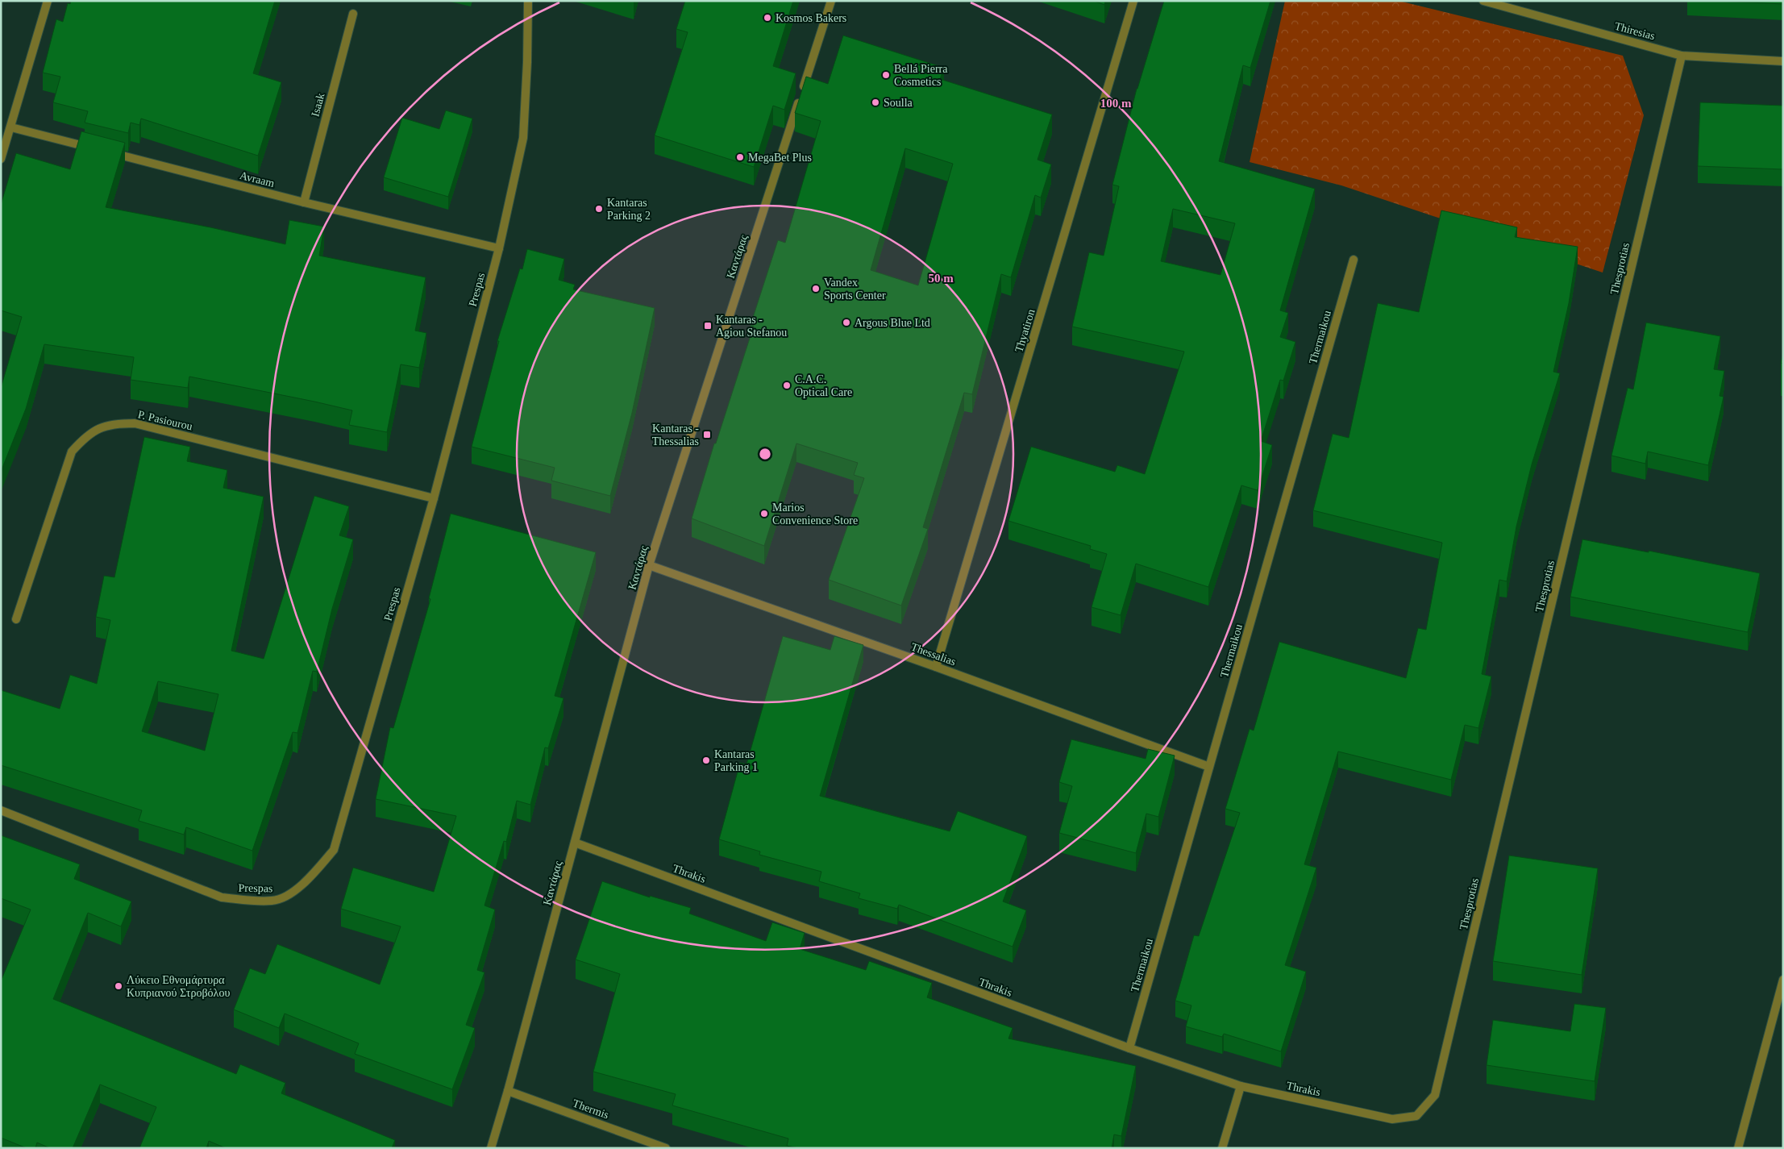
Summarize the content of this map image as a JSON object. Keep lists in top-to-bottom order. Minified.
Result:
{"streets":{"street":["Thiresias","Isaak","Avraam","Καντάρας","Thesprotias","Prespas","Thyatiron","Thermaikou","P. Pasiourou","Thessalias","Thrakis","Thermis"]},"crossings":[["Thiresias","Thesprotias"],["Isaak","Avraam"],["Avraam","Prespas"],["Καντάρας","Thessalias"],["Καντάρας","Thrakis"],["Καντάρας","Thermis"],["Thesprotias","Thrakis"],["Prespas","P. Pasiourou"],["Thyatiron","Thessalias"],["Thermaikou","Thessalias"],["Thermaikou","Thrakis"]],"places":{"other":["Kosmos Bakers","Bellá Pierra Cosmetics","Soulla","MegaBet Plus","Kantaras Parking 2","Vandex Sports Center","Argous Blue Ltd","C.A.C. Optical Care","Marios Convenience Store","Kantaras Parking 1","Λύκειο Εθνομάρτυρα Κυπριανού Στροβόλου"],"transit":["Kantaras - Agiou Stefanou","Kantaras - Thessalias"]},"rings":["100 m","50 m"]}
